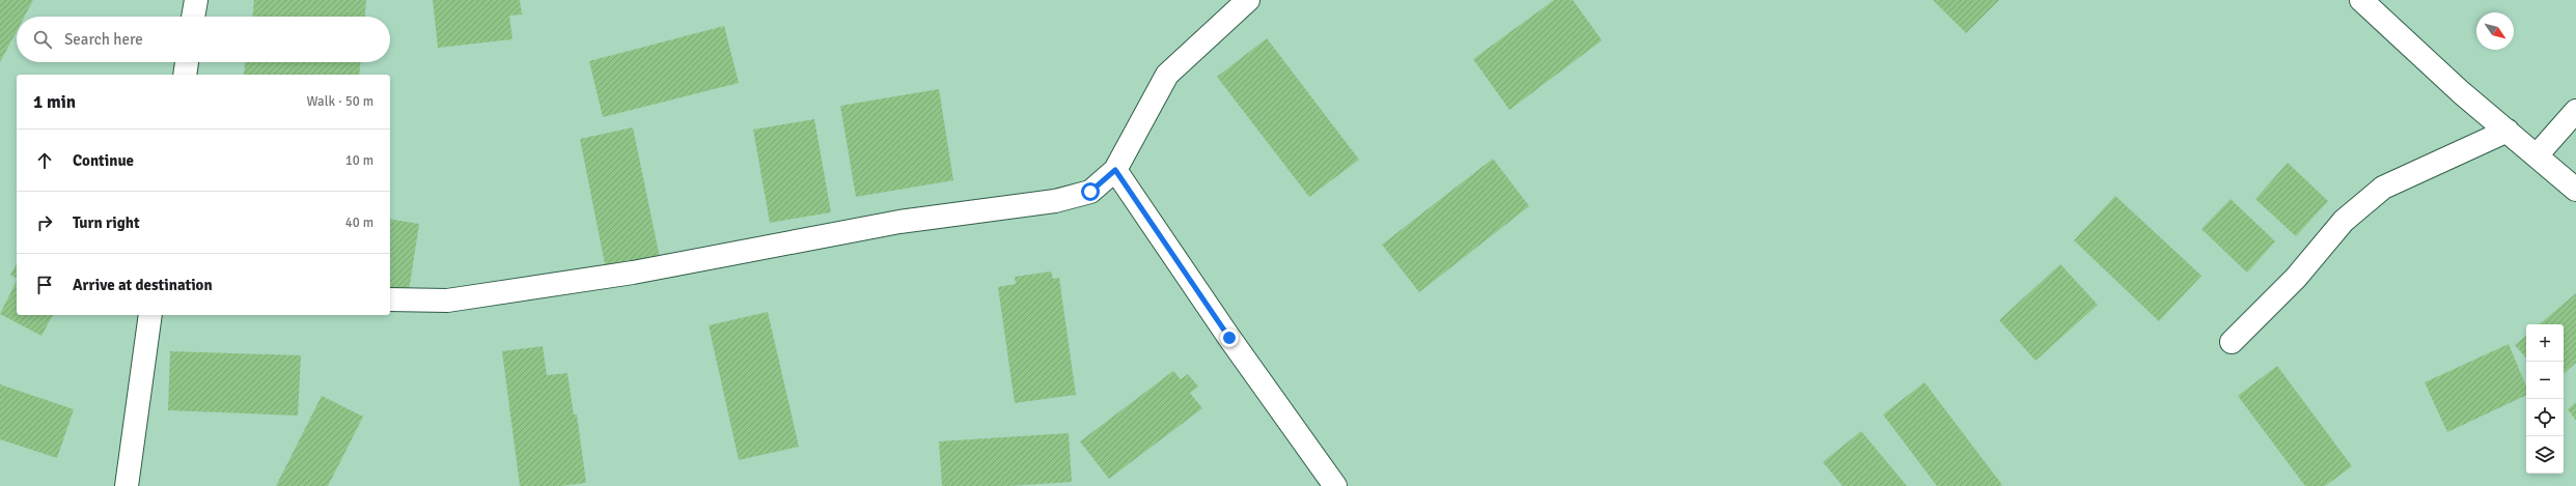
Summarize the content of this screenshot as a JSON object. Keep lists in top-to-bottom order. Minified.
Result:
{"north":"bottom right","page":{"search":"Search here","heading":["1 min","Walk · 50 m"],"list":[["Continue","10 m"],["Turn right","40 m"],"Arrive at destination"],"map_buttons":["+","−"]}}
